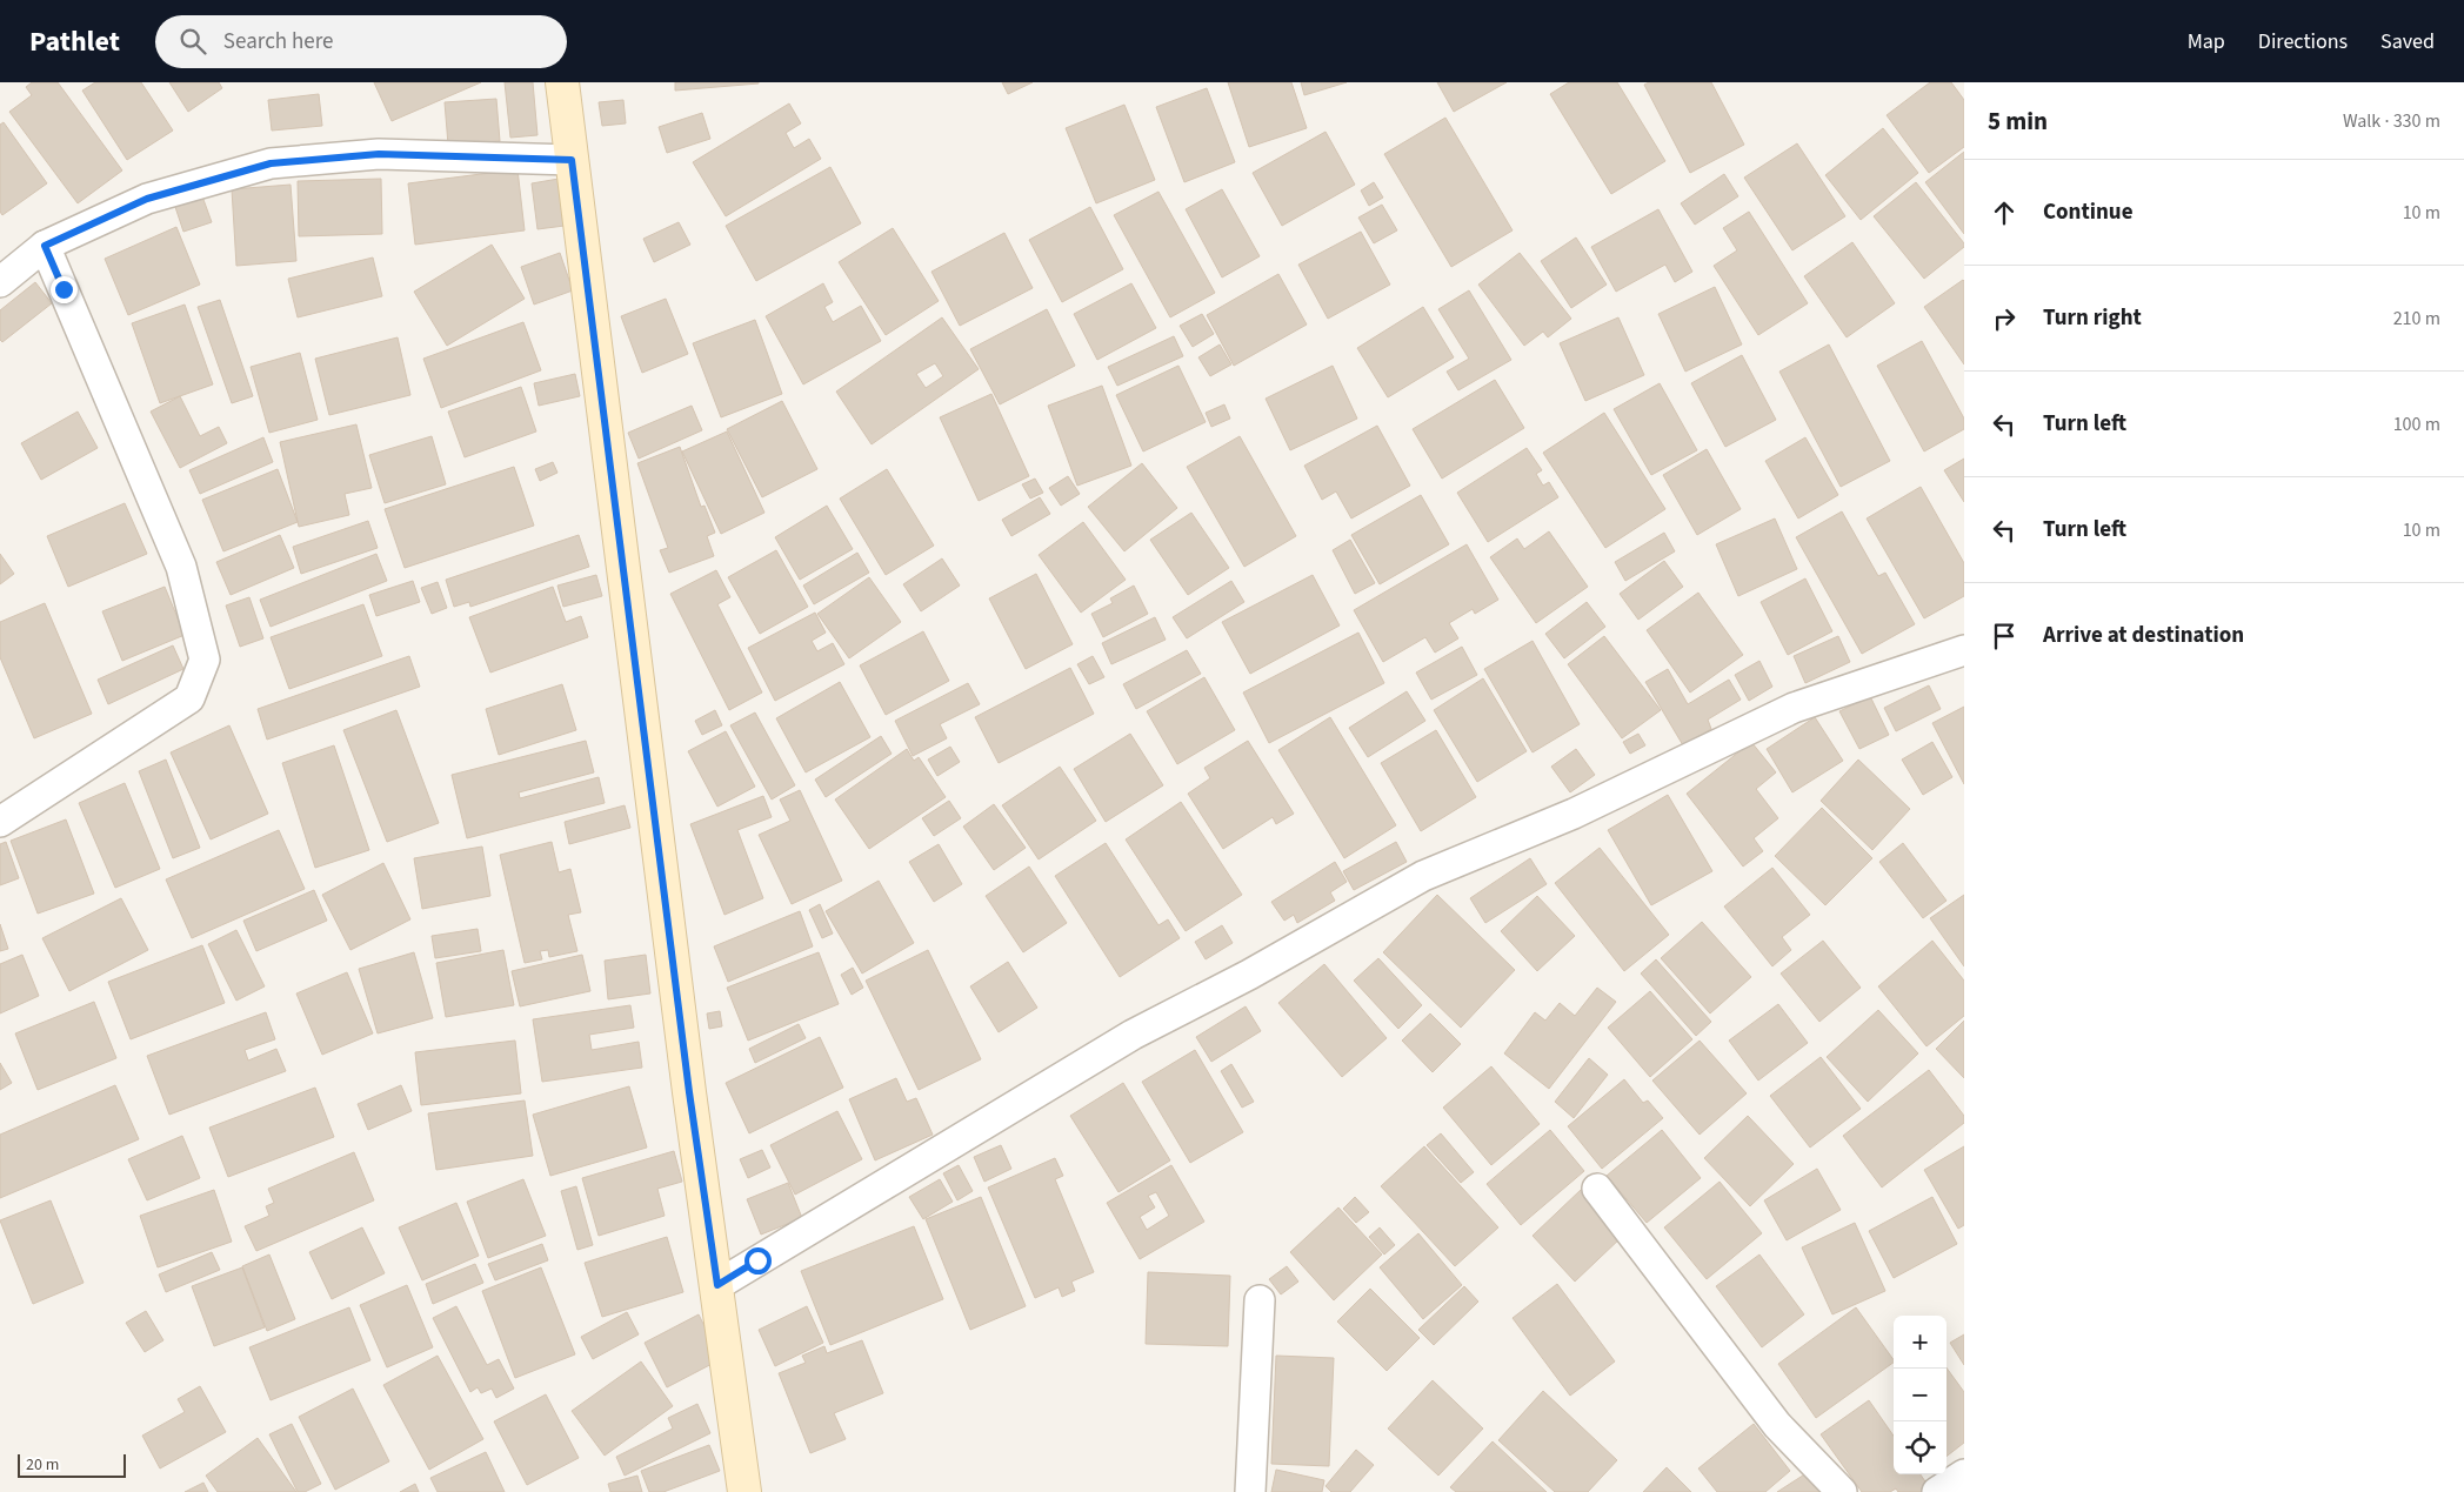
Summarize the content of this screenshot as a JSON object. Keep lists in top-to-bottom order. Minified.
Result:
{"scale_bar":"20 m","page":{"header":"Pathlet","search":"Search here","nav":["Map","Directions","Saved"],"heading":["5 min","Walk · 330 m"],"list":[["Continue","10 m"],["Turn right","210 m"],["Turn left","100 m"],["Turn left","10 m"],"Arrive at destination"],"map_buttons":["+","−"],"scale":"20 m"}}
